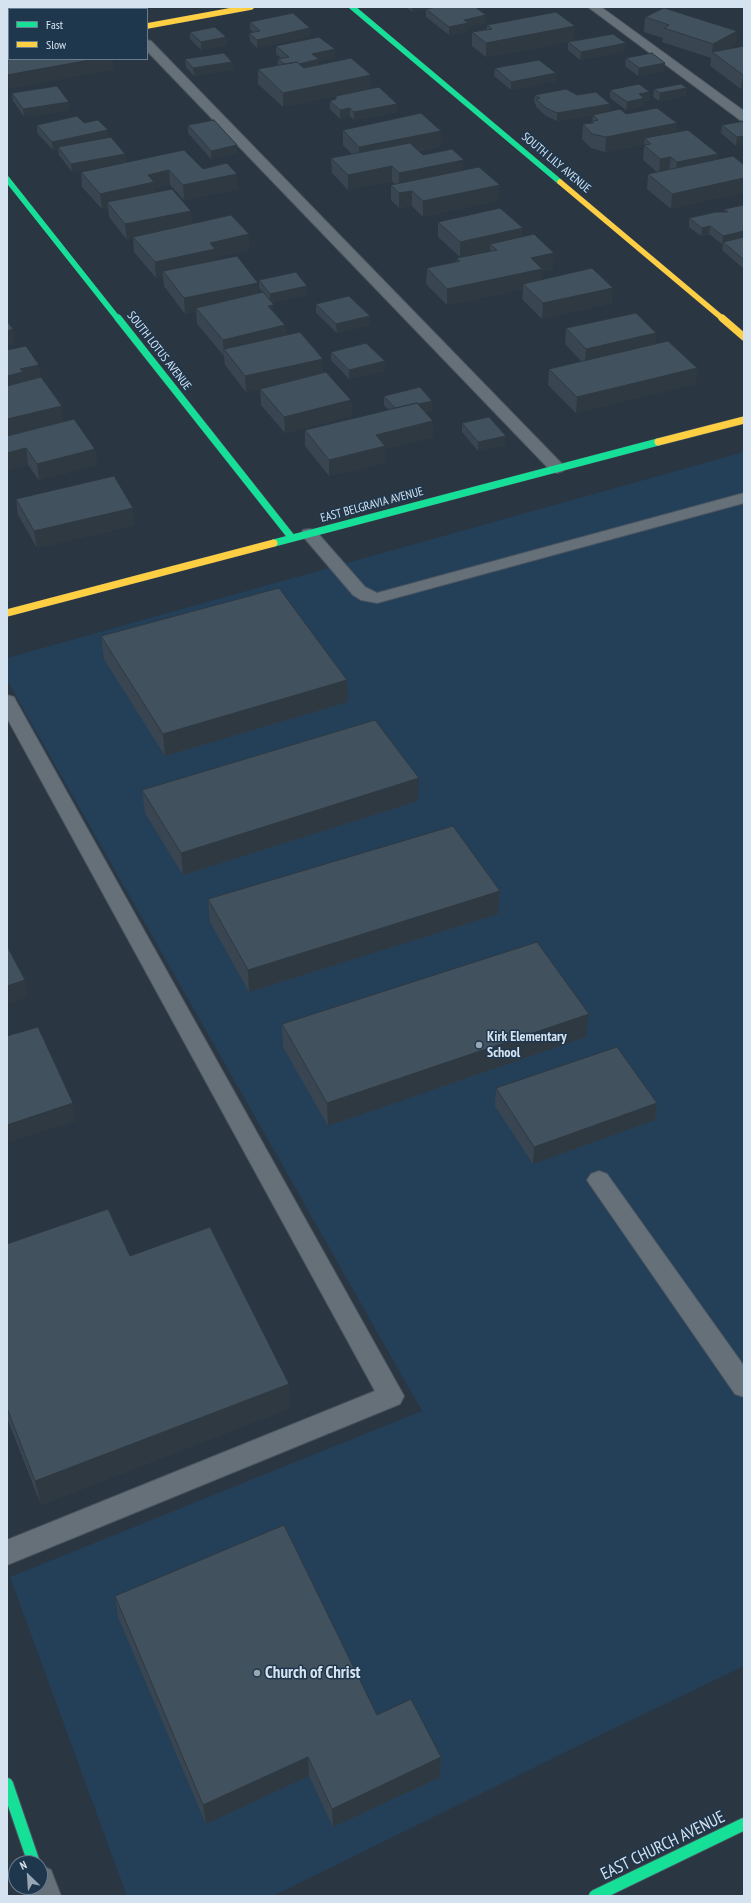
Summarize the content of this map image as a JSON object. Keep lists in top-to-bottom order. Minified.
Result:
{"streets":{"street":["SOUTH LILY AVENUE","SOUTH LOTUS AVENUE","EAST BELGRAVIA AVENUE","EAST CHURCH AVENUE"]},"crossings":[["SOUTH LOTUS AVENUE","EAST BELGRAVIA AVENUE"]],"places":["Kirk Elementary School","Church of Christ"],"legend":["Fast","Slow"],"north":"top left"}
